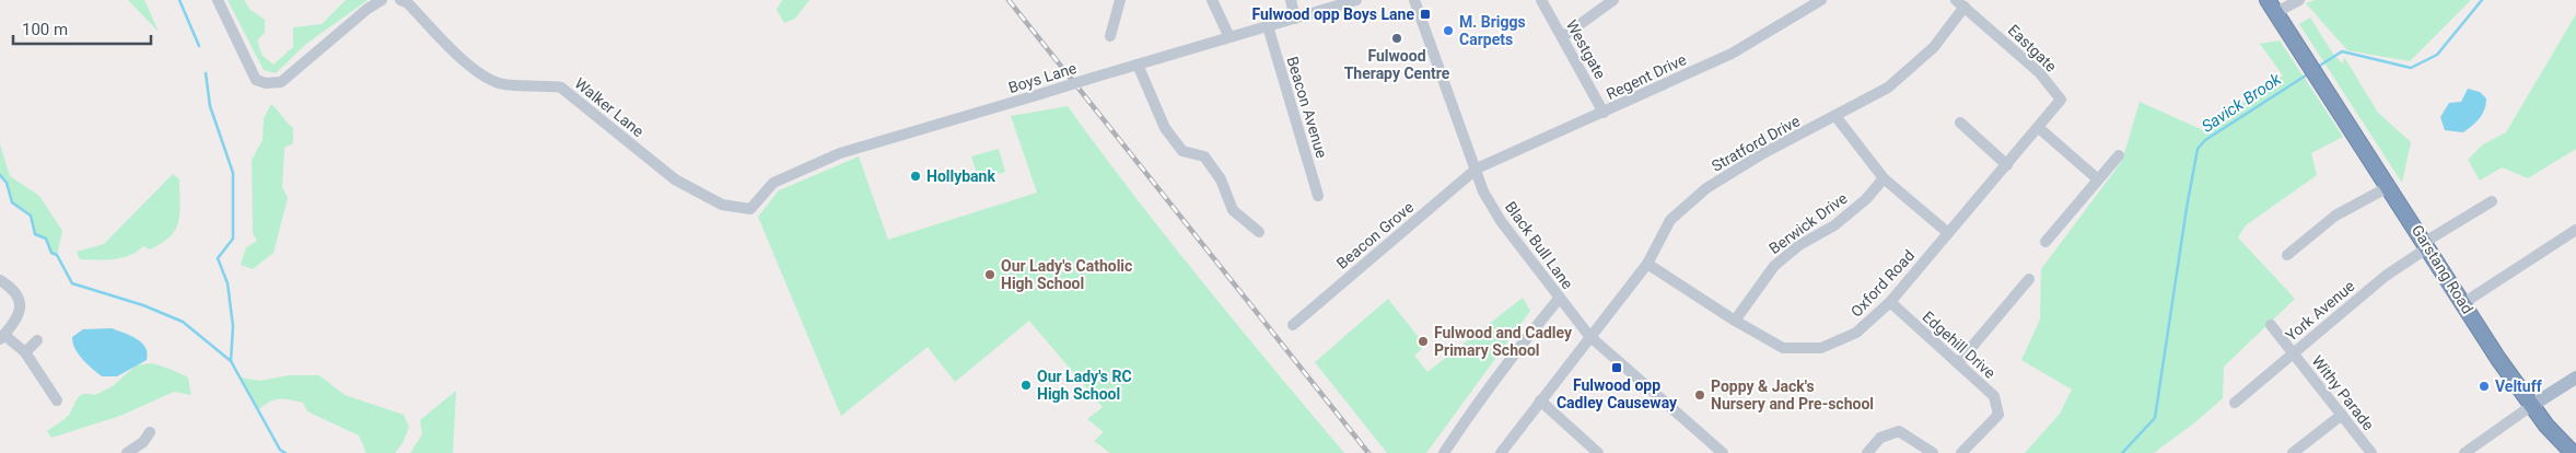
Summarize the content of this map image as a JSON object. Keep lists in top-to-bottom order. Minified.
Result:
{"streets":{"highway":["Garstang Road"],"street":["Eastgate","Westgate","Regent Drive","Boys Lane","Walker Lane","Beacon Avenue","Stratford Drive","Berwick Drive","Beacon Grove","Black Bull Lane","Oxford Road","York Avenue","Edgehill Drive","Withy Parade"]},"crossings":[["Eastgate","Stratford Drive"],["Eastgate","Oxford Road"],["Westgate","Regent Drive"],["Regent Drive","Beacon Grove"],["Regent Drive","Black Bull Lane"],["Boys Lane","Walker Lane"],["Boys Lane","Beacon Avenue"],["Stratford Drive","Black Bull Lane"],["Stratford Drive","Oxford Road"],["Berwick Drive","Oxford Road"],["Beacon Grove","Black Bull Lane"],["Garstang Road","York Avenue"],["Oxford Road","Edgehill Drive"],["York Avenue","Withy Parade"]],"water":["Savick Brook"],"places":{"transit":["Fulwood opp Boys Lane","Fulwood opp Cadley Causeway"],"other":["M. Briggs Carpets","Fulwood Therapy Centre","Hollybank","Our Lady's Catholic High School","Fulwood and Cadley Primary School","Our Lady's RC High School","Veltuff","Poppy & Jack's Nursery and Pre-school"]},"scale_bar":"100 m"}
